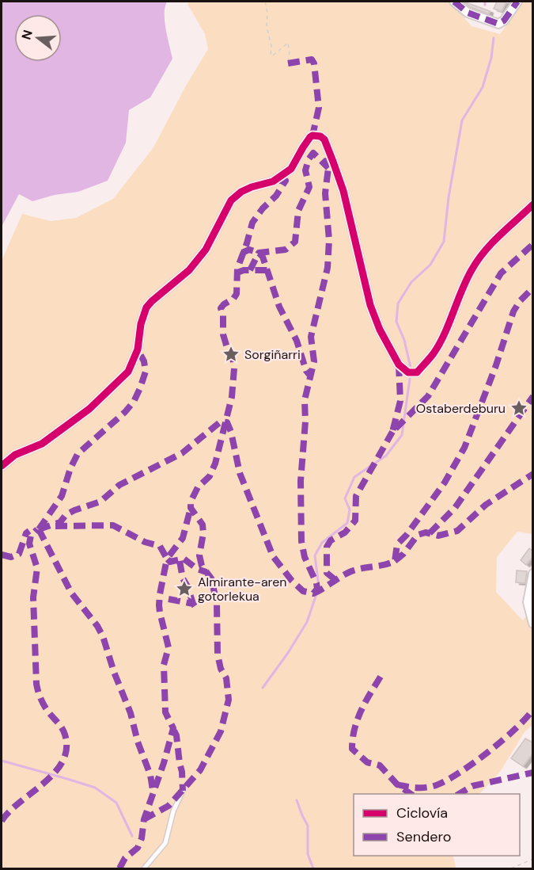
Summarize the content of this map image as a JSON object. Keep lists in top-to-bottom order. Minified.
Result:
{"places":{"place":["Sorgiñarri","Ostaberdeburu","Almirante-aren gotorlekua"]},"legend":["Ciclovía","Sendero"],"north":"left"}
